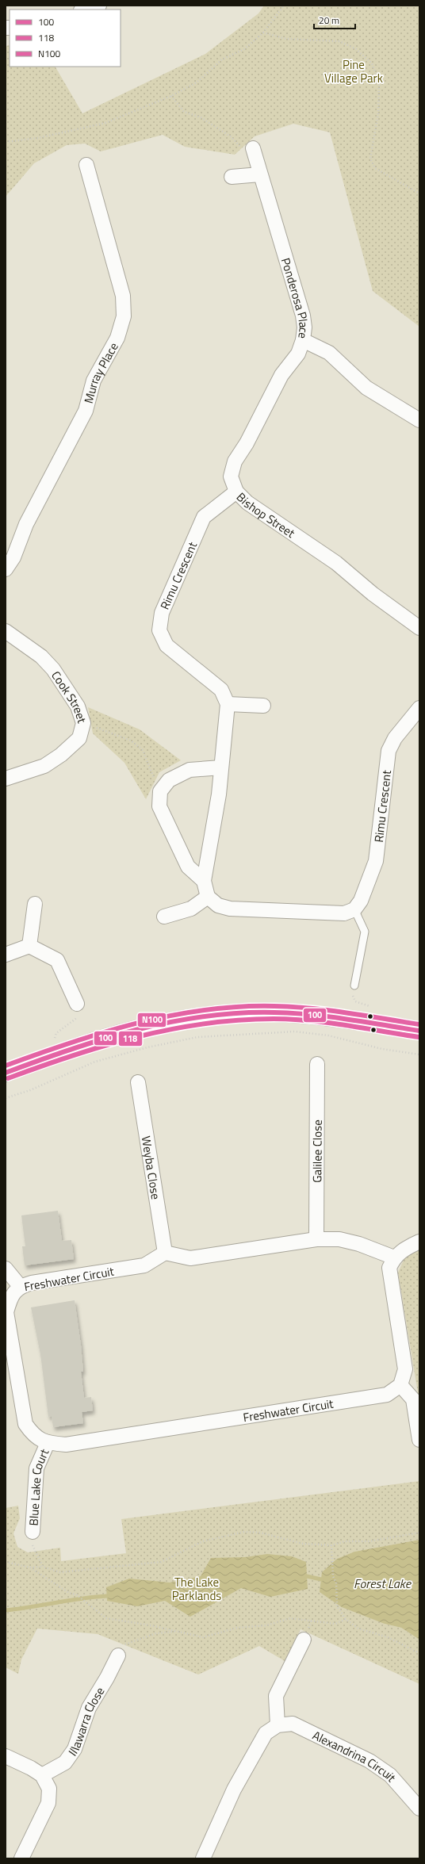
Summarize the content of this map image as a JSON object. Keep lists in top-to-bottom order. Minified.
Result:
{"streets":{"street":["Ponderosa Place","Murray Place","Bishop Street","Rimu Crescent","Cook Street","Galilee Close","Weyba Close","Freshwater Circuit","Blue Lake Court","Illawarra Close","Alexandrina Circuit"]},"crossings":[["Ponderosa Place","Bishop Street"],["Bishop Street","Rimu Crescent"],["Weyba Close","Freshwater Circuit"],["Freshwater Circuit","Blue Lake Court"]],"water":["Forest Lake"],"parks":["Pine Village Park","The Lake Parklands"],"lines":["transit line N100","transit line 100","transit line 118"],"legend":["100","118","N100"],"scale_bar":"20 m"}
